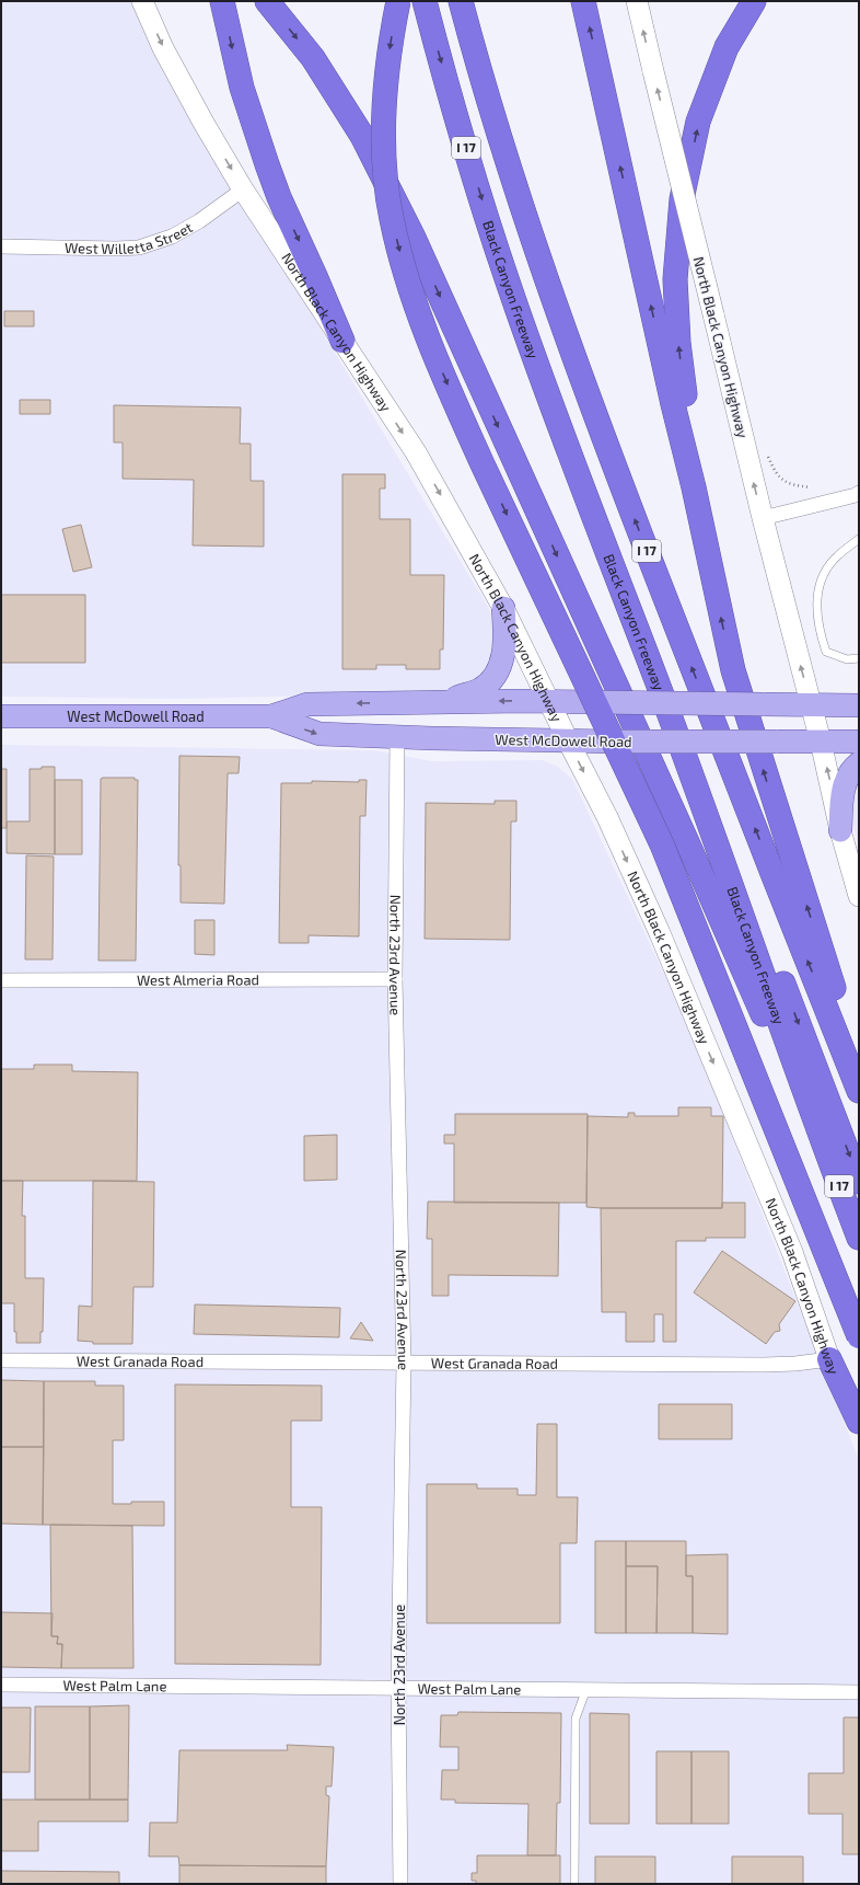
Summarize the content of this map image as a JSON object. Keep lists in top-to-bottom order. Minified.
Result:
{"streets":{"highway":["I 17","Black Canyon Freeway"],"main road":["North Black Canyon Highway","West McDowell Road"],"street":["West Willetta Street","North 23rd Avenue","West Almeria Road","West Granada Road","West Palm Lane"]},"crossings":[["West Willetta Street","North Black Canyon Highway"],["North Black Canyon Highway","West McDowell Road"],["North Black Canyon Highway","West Granada Road"],["West McDowell Road","North 23rd Avenue"],["North 23rd Avenue","West Almeria Road"],["North 23rd Avenue","West Granada Road"],["North 23rd Avenue","West Palm Lane"]]}
